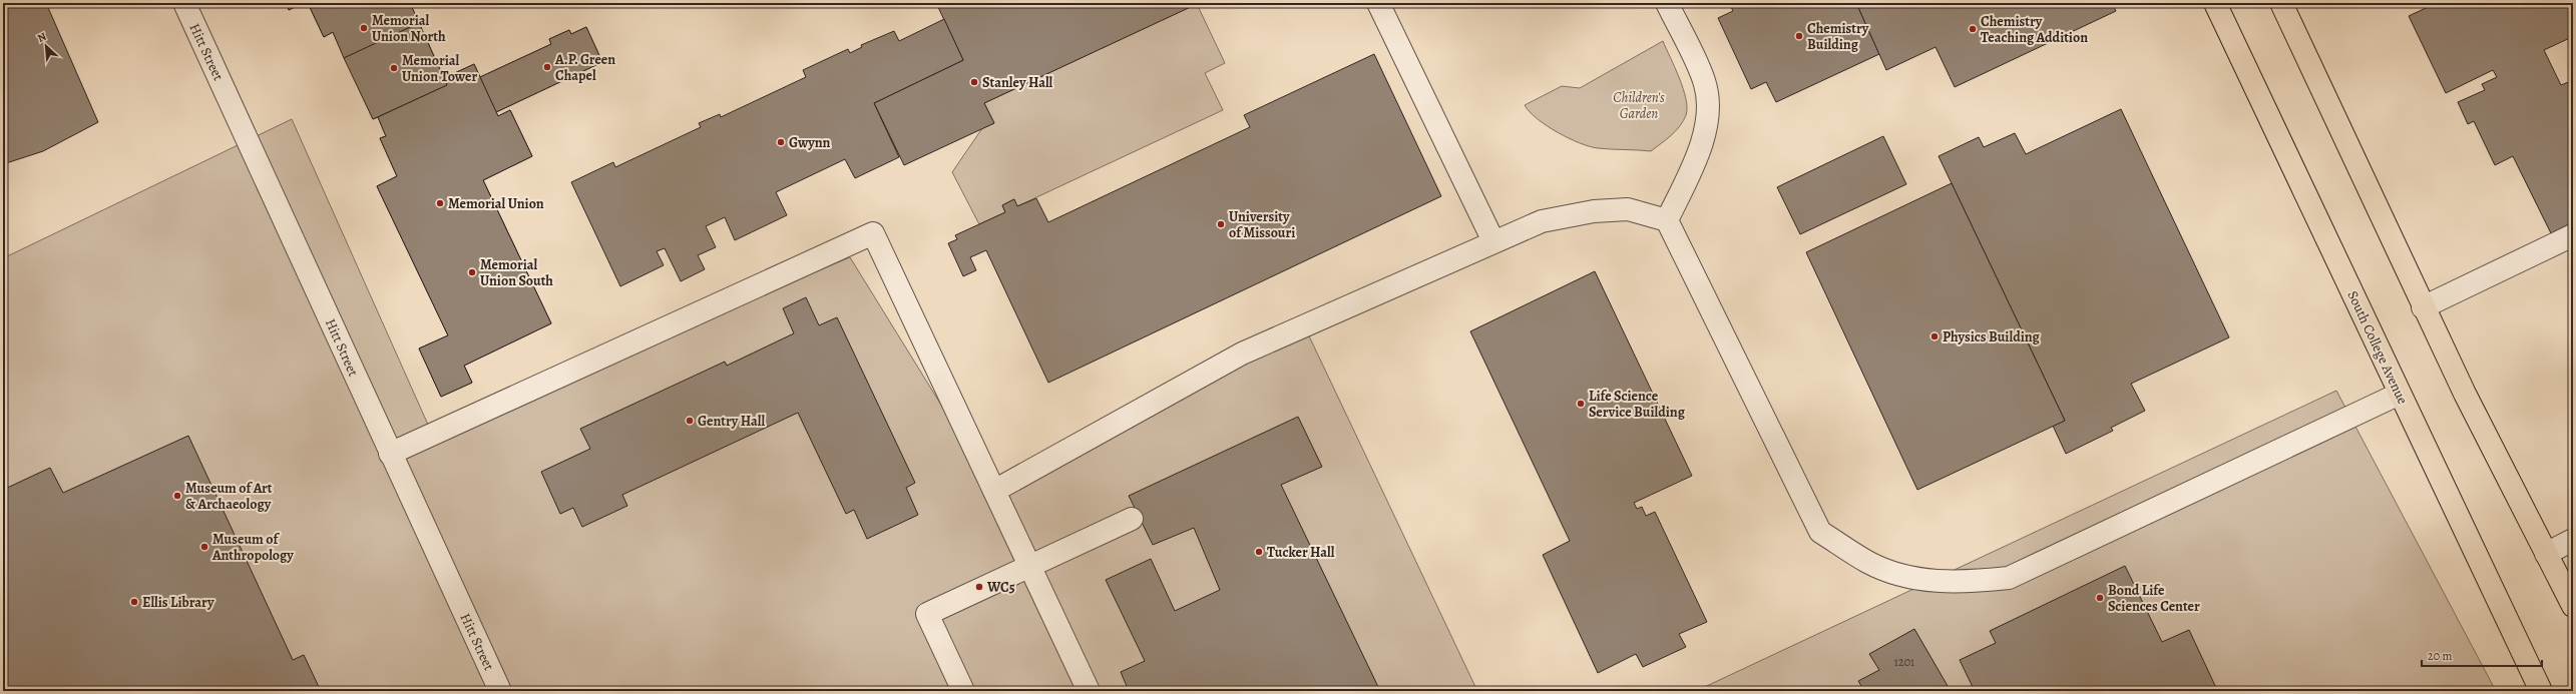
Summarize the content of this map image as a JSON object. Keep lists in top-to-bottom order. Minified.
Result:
{"streets":{"main road":["South College Avenue"],"street":["Hitt Street"]},"parks":["Children's Garden"],"places":["Memorial Union North","Chemistry Teaching Addition","Chemistry Building","A.P. Green Chapel","Memorial Union Tower","Stanley Hall","Gwynn","Memorial Union","University of Missouri","Memorial Union South","Physics Building","Life Science Service Building","Gentry Hall","Museum of Art & Archaeology","Museum of Anthropology","Tucker Hall","WC5","Bond Life Sciences Center","Ellis Library"],"house_numbers":["1201"],"scale_bar":"20 m","north":"top left"}
